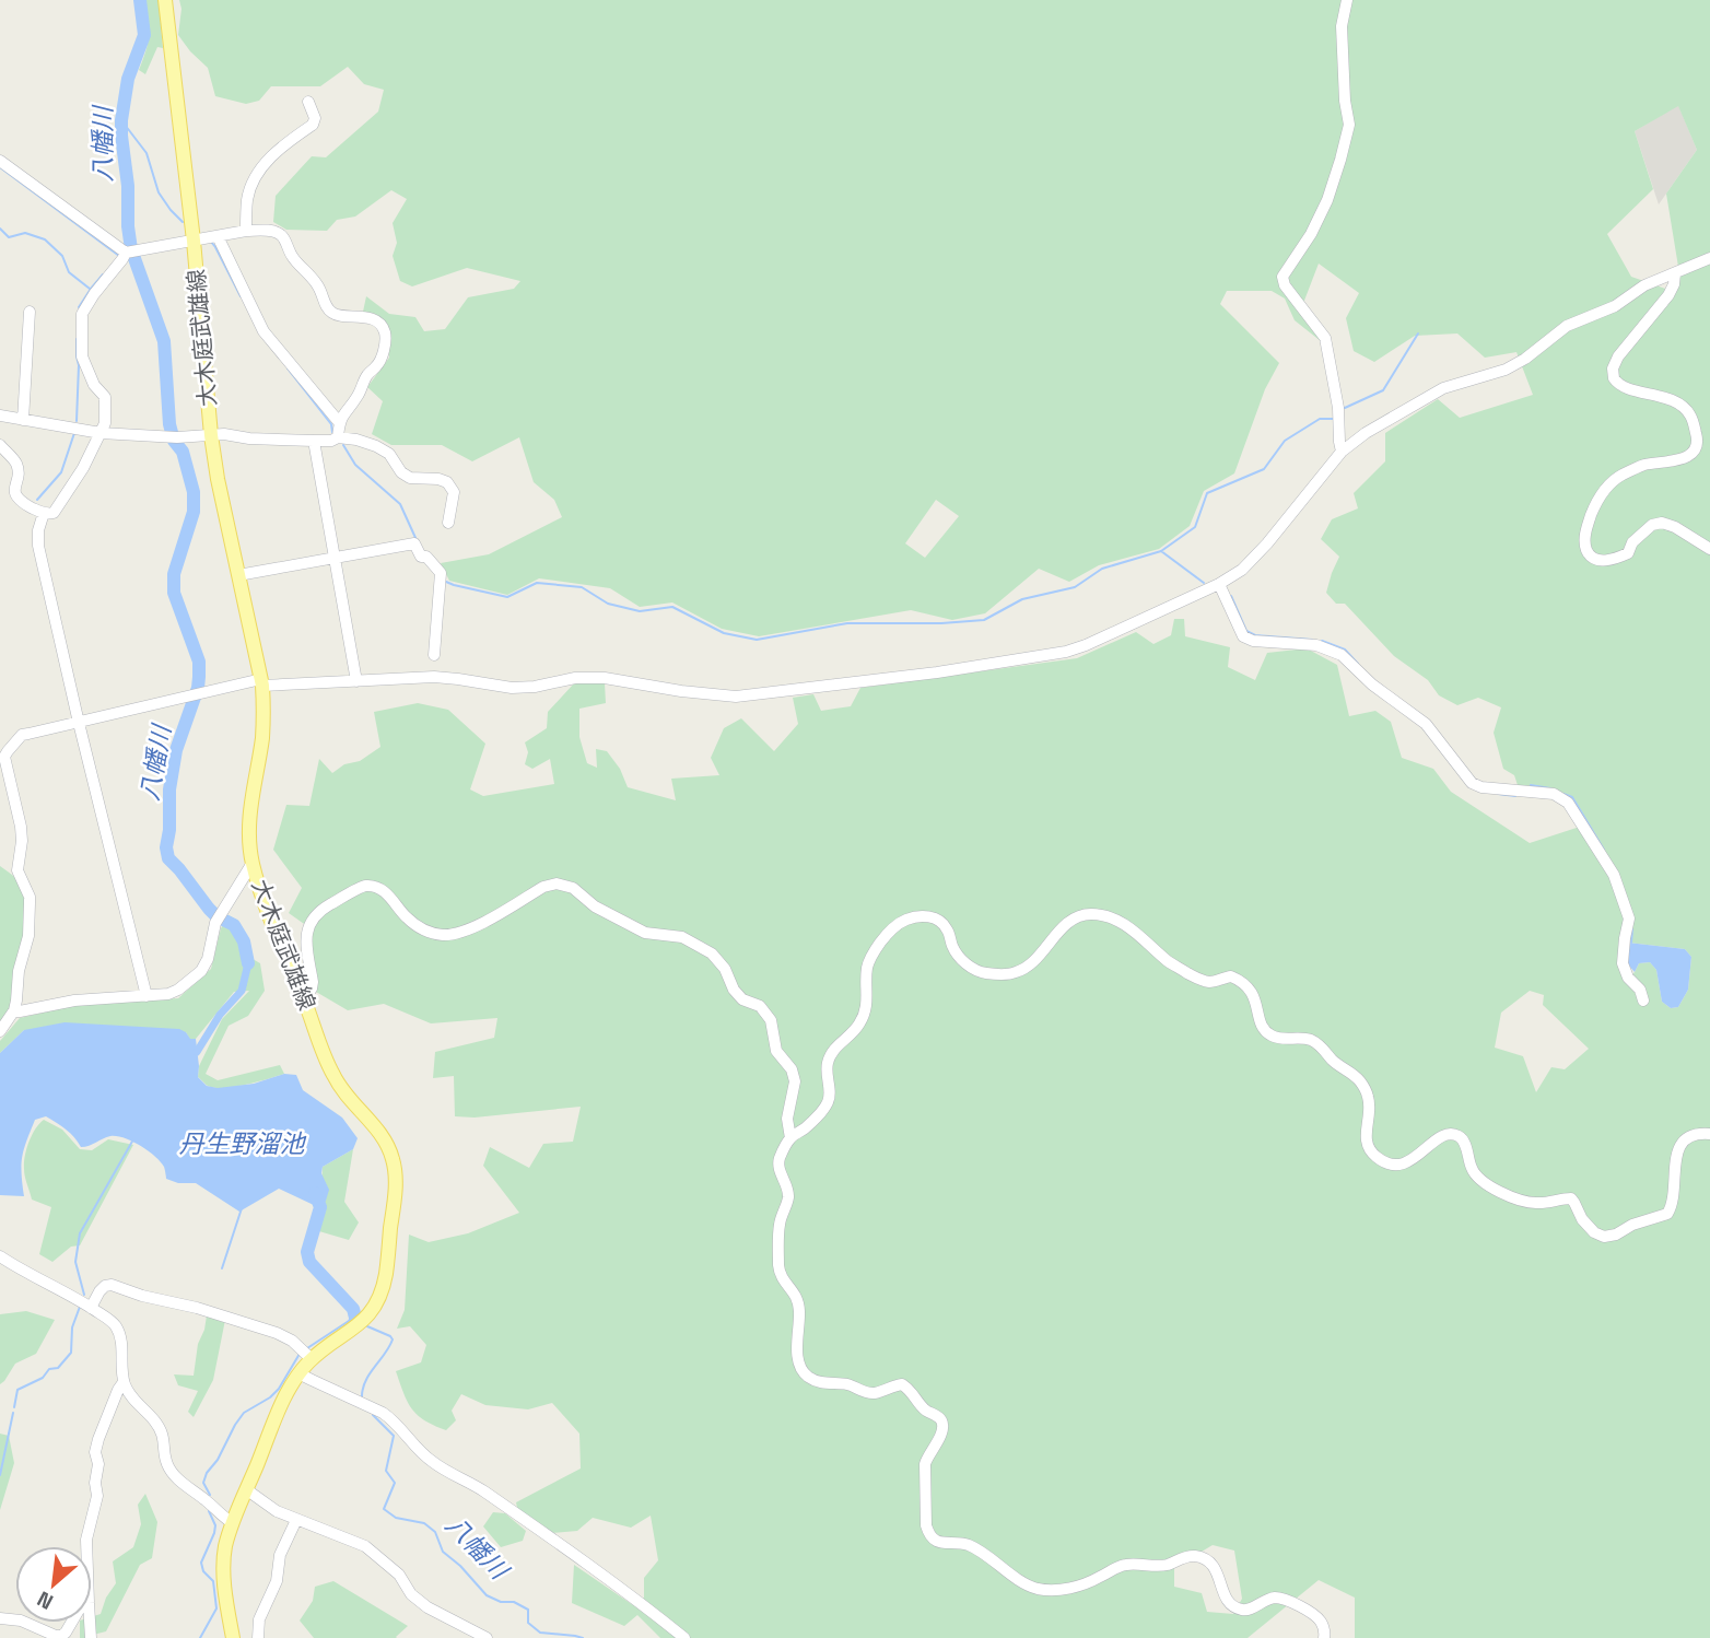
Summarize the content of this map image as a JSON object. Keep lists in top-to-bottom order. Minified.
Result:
{"streets":{"main road":["大木庭武雄線"]},"water":["八幡川","丹生野溜池"],"north":"bottom left"}
